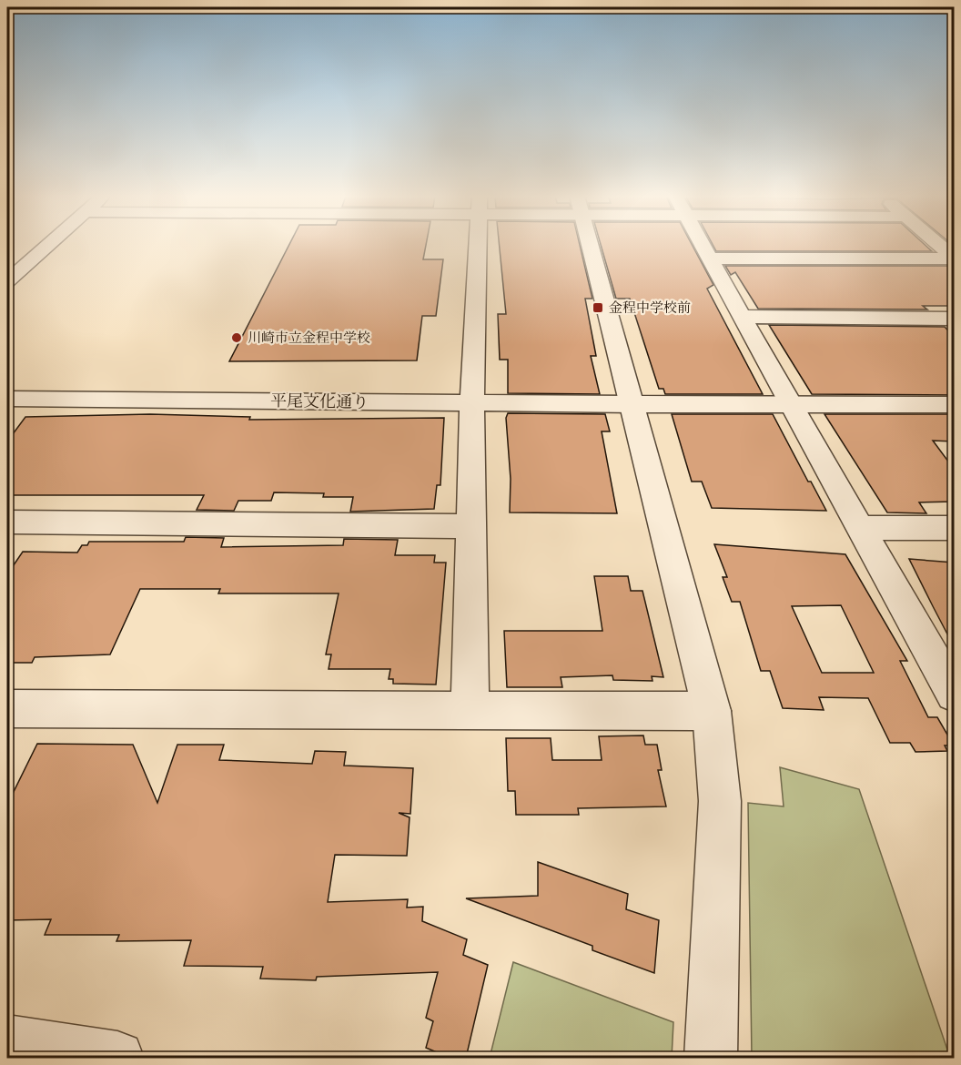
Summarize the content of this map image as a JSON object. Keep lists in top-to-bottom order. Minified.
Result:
{"streets":{"street":["平尾文化通り"]},"places":{"transit":["金程中学校前"],"other":["川崎市立金程中学校"]}}
